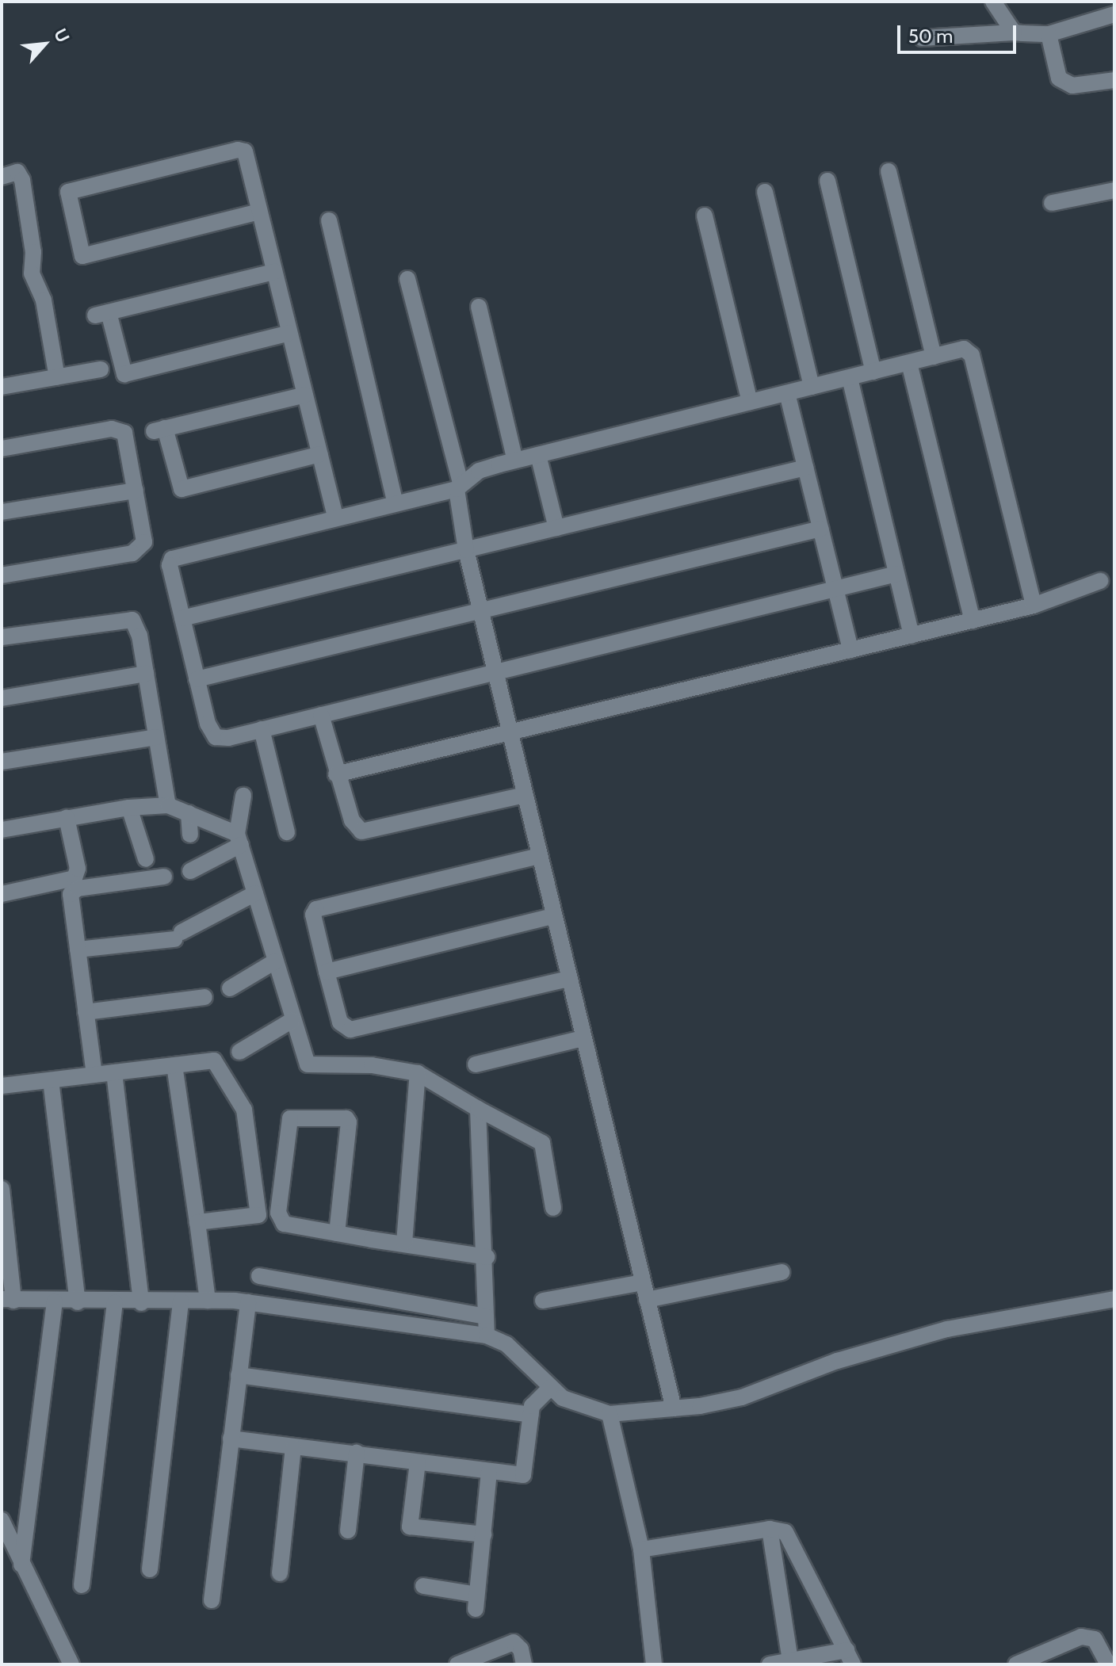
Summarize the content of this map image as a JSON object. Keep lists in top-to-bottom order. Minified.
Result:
{"scale_bar":"50 m","north":"top right"}
